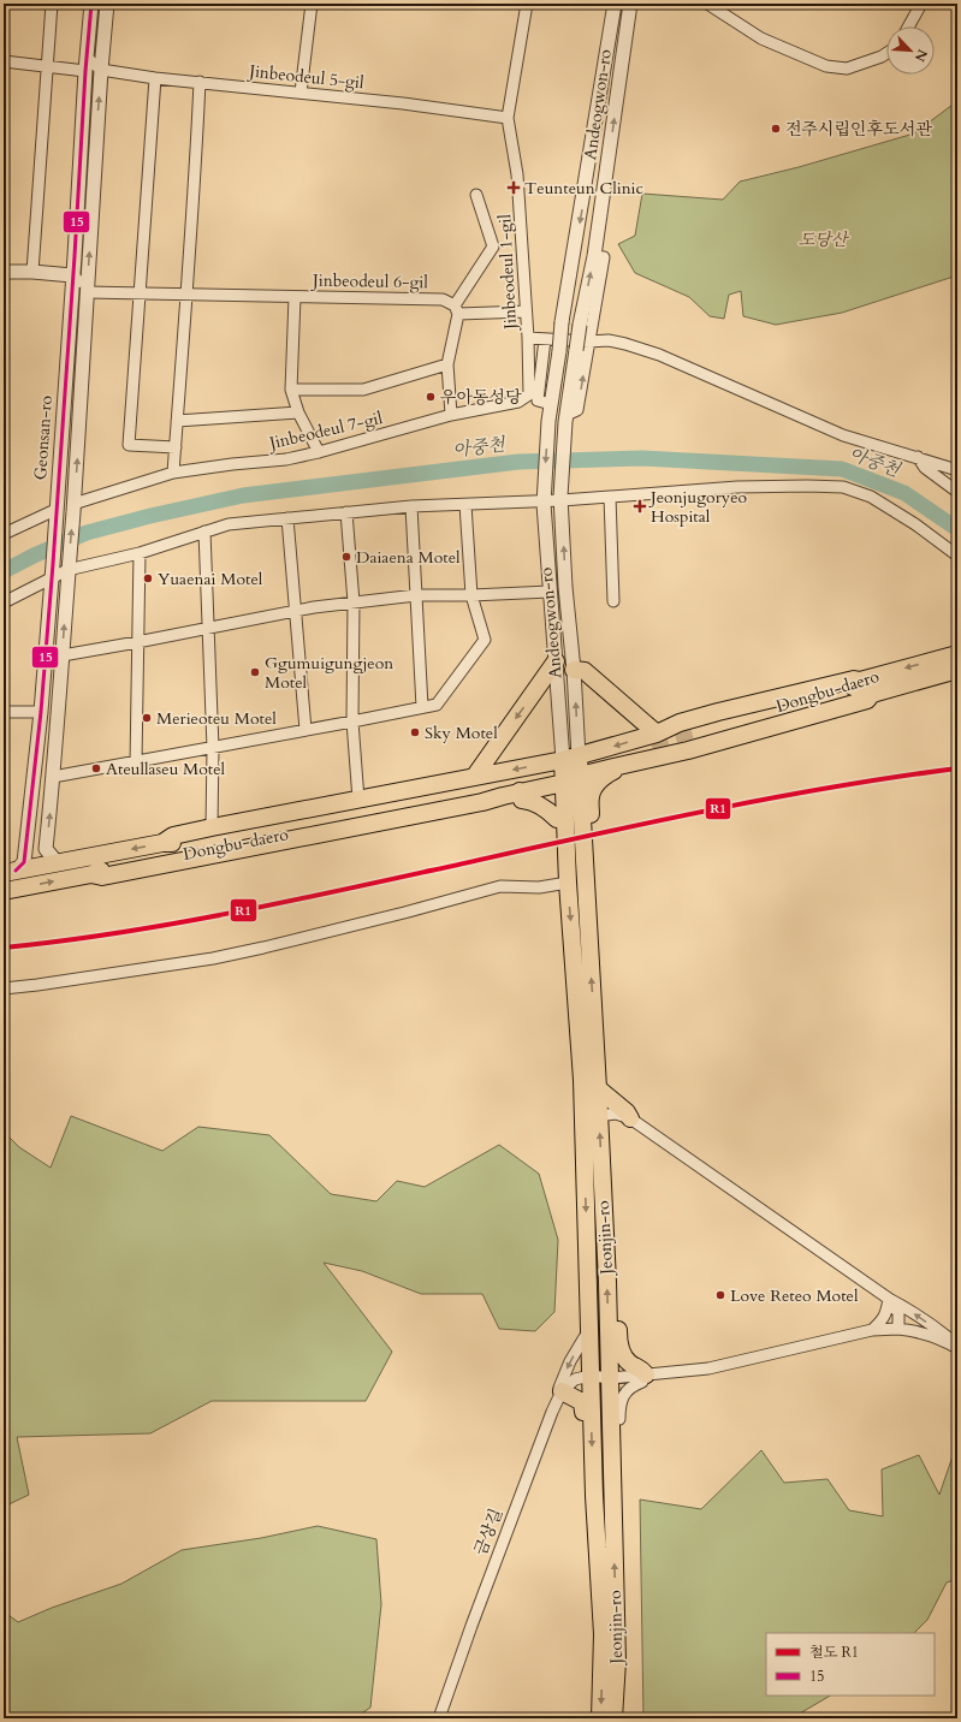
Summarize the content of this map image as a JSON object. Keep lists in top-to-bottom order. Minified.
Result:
{"streets":{"main road":["Dongbu-daero","Jeonjin-ro"],"street":["Jinbeodeul 5-gil","Andeogwon-ro","Jinbeodeul 1-gil","Jinbeodeul 6-gil","Jinbeodeul 7-gil","Geonsan-ro","금상길"]},"crossings":[["Jinbeodeul 5-gil","Jinbeodeul 1-gil"],["Jinbeodeul 5-gil","Geonsan-ro"],["Andeogwon-ro","Dongbu-daero"],["Andeogwon-ro","Jeonjin-ro"],["Jinbeodeul 1-gil","Jinbeodeul 6-gil"],["Jinbeodeul 1-gil","Jinbeodeul 7-gil"],["Jinbeodeul 6-gil","Jinbeodeul 7-gil"],["Jinbeodeul 6-gil","Geonsan-ro"],["Jinbeodeul 7-gil","Geonsan-ro"],["Geonsan-ro","Dongbu-daero"],["Dongbu-daero","Jeonjin-ro"],["Jeonjin-ro","금상길"]],"water":["아중천"],"parks":["도당산"],"places":{"other":["전주시립인후도서관","우아동성당","Daiaena Motel","Yuaenai Motel","Ggumuigungjeon Motel","Merieoteu Motel","Sky Motel","Ateullaseu Motel","Love Reteo Motel"],"health":["Teunteun Clinic","Jeonjugoryeo Hospital"]},"lines":["transit line 15","rail line R1"],"legend":["철도 R1","15"],"north":"bottom right"}
